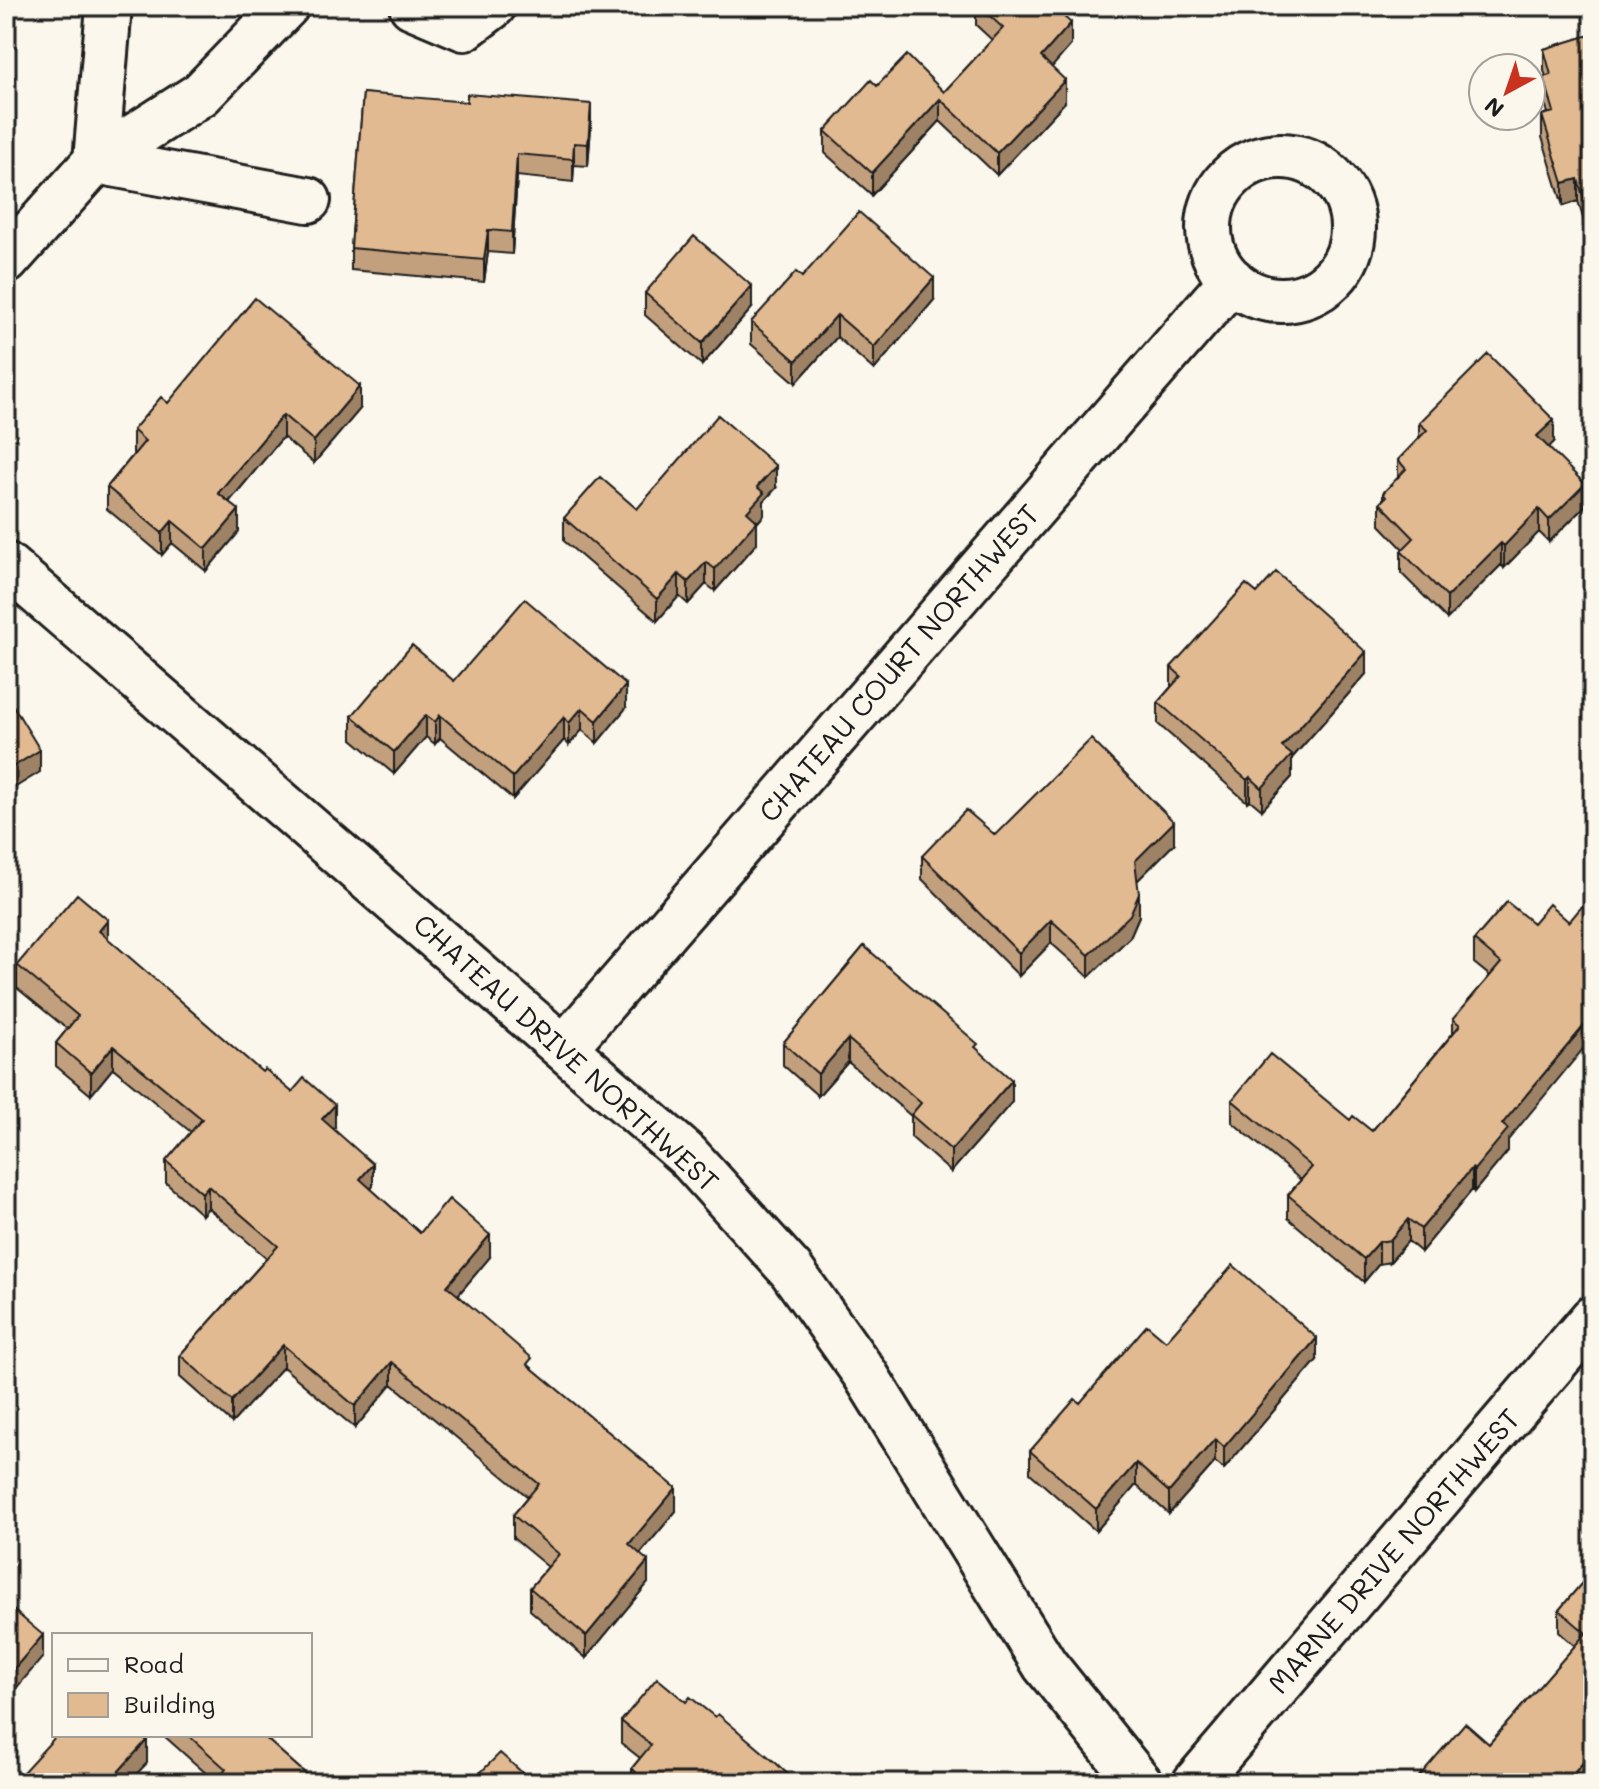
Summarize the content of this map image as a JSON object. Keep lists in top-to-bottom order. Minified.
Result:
{"streets":{"street":["CHATEAU COURT NORTHWEST","CHATEAU DRIVE NORTHWEST","MARNE DRIVE NORTHWEST"]},"crossings":[["CHATEAU COURT NORTHWEST","CHATEAU DRIVE NORTHWEST"]],"legend":["Road","Building"],"north":"bottom left"}
